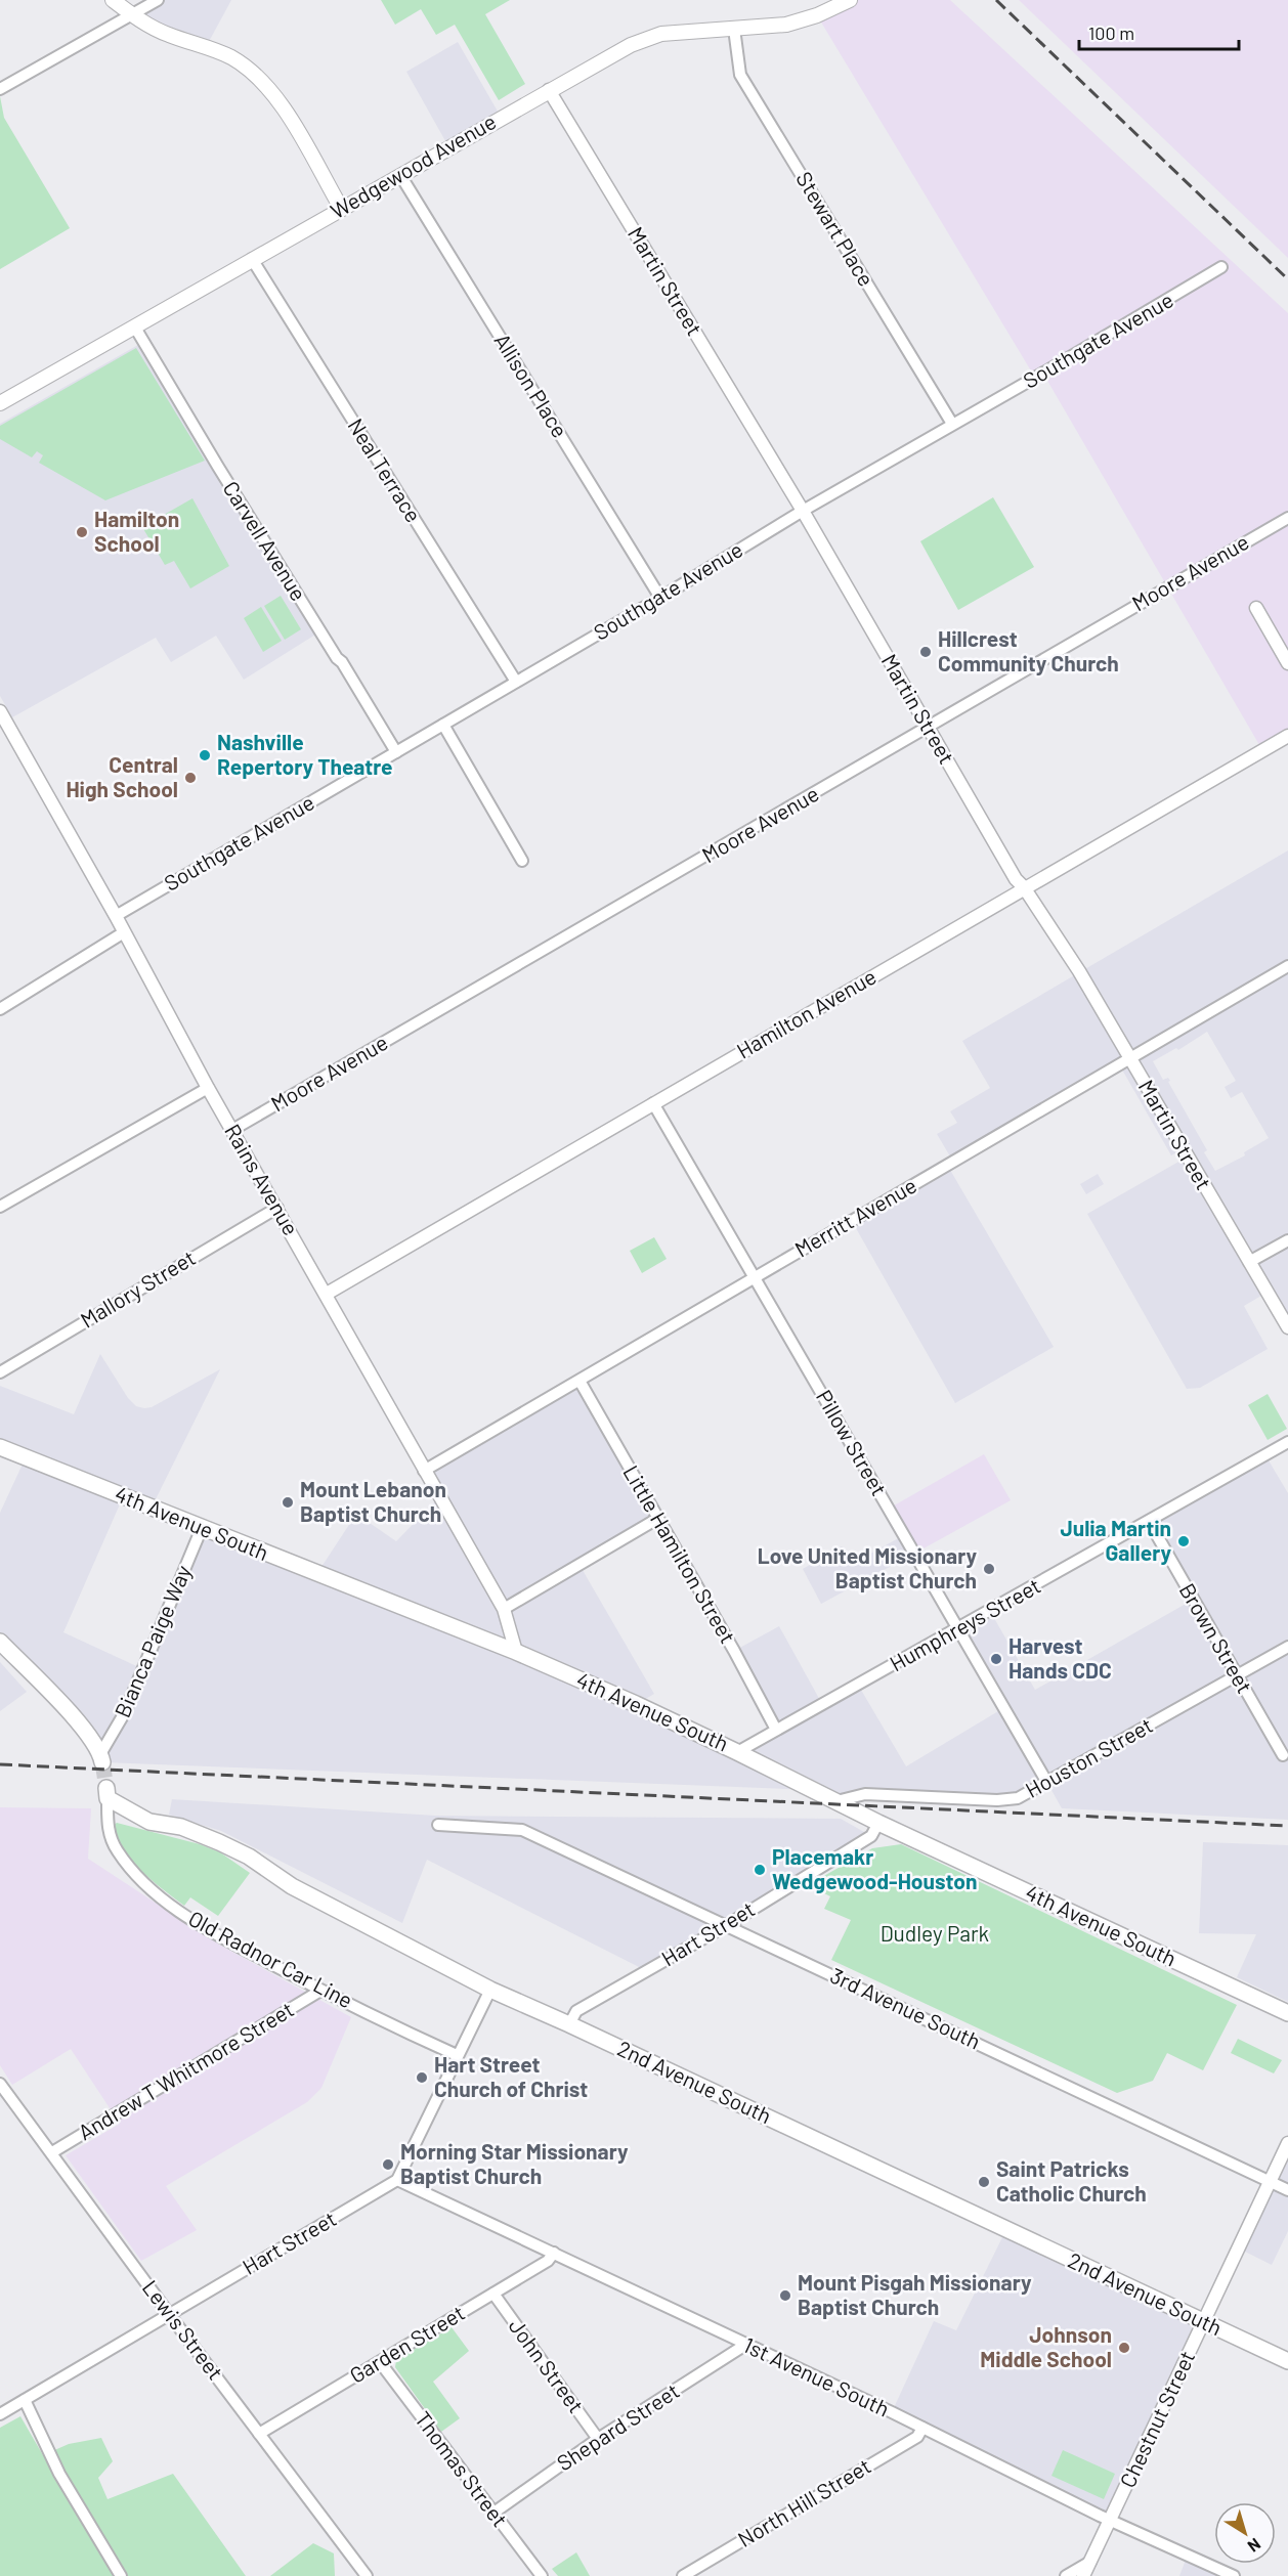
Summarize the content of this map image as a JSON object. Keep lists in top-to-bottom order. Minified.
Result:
{"streets":{"main road":["Wedgewood Avenue","4th Avenue South","2nd Avenue South"],"street":["Stewart Place","Martin Street","Southgate Avenue","Allison Place","Neal Terrace","Carvell Avenue","Moore Avenue","Hamilton Avenue","Rains Avenue","Merritt Avenue","Mallory Street","Pillow Street","Little Hamilton Street","Humphreys Street","Brown Street","Bianca Paige Way","Houston Street","Hart Street","Old Radnor Car Line","3rd Avenue South","Andrew T Whitmore Street","Lewis Street","Garden Street","John Street","1st Avenue South","Chestnut Street","Shepard Street","Thomas Street","North Hill Street"]},"crossings":[["Wedgewood Avenue","Stewart Place"],["Wedgewood Avenue","Martin Street"],["Wedgewood Avenue","Allison Place"],["Wedgewood Avenue","Neal Terrace"],["Wedgewood Avenue","Carvell Avenue"],["Stewart Place","Southgate Avenue"],["Martin Street","Southgate Avenue"],["Martin Street","Moore Avenue"],["Martin Street","Hamilton Avenue"],["Martin Street","Merritt Avenue"],["Southgate Avenue","Allison Place"],["Southgate Avenue","Neal Terrace"],["Southgate Avenue","Carvell Avenue"],["Southgate Avenue","Rains Avenue"],["Moore Avenue","Rains Avenue"],["Hamilton Avenue","Rains Avenue"],["Hamilton Avenue","Pillow Street"],["Rains Avenue","Merritt Avenue"],["Rains Avenue","Mallory Street"],["Rains Avenue","4th Avenue South"],["Merritt Avenue","Pillow Street"],["Merritt Avenue","Little Hamilton Street"],["Pillow Street","Humphreys Street"],["Pillow Street","Houston Street"],["4th Avenue South","Humphreys Street"],["4th Avenue South","Bianca Paige Way"],["4th Avenue South","Houston Street"],["4th Avenue South","Hart Street"],["Little Hamilton Street","Humphreys Street"],["Humphreys Street","Brown Street"],["Brown Street","Houston Street"],["Hart Street","3rd Avenue South"],["Hart Street","2nd Avenue South"],["Hart Street","Lewis Street"],["Hart Street","1st Avenue South"],["Old Radnor Car Line","Andrew T Whitmore Street"],["Old Radnor Car Line","2nd Avenue South"],["3rd Avenue South","Chestnut Street"],["Andrew T Whitmore Street","Lewis Street"],["2nd Avenue South","Chestnut Street"],["Lewis Street","Garden Street"],["Garden Street","John Street"],["Garden Street","1st Avenue South"],["Garden Street","Thomas Street"],["John Street","Shepard Street"],["1st Avenue South","Chestnut Street"],["1st Avenue South","Shepard Street"],["1st Avenue South","North Hill Street"],["Shepard Street","Thomas Street"]],"parks":["Dudley Park"],"places":["Hamilton School","Hillcrest Community Church","Nashville Repertory Theatre","Central High School","Mount Lebanon Baptist Church","Julia Martin Gallery","Love United Missionary Baptist Church","Harvest Hands CDC","Placemakr Wedgewood-Houston","Hart Street Church of Christ","Morning Star Missionary Baptist Church","Saint Patricks Catholic Church","Mount Pisgah Missionary Baptist Church","Johnson Middle School"],"scale_bar":"100 m","north":"bottom right"}
